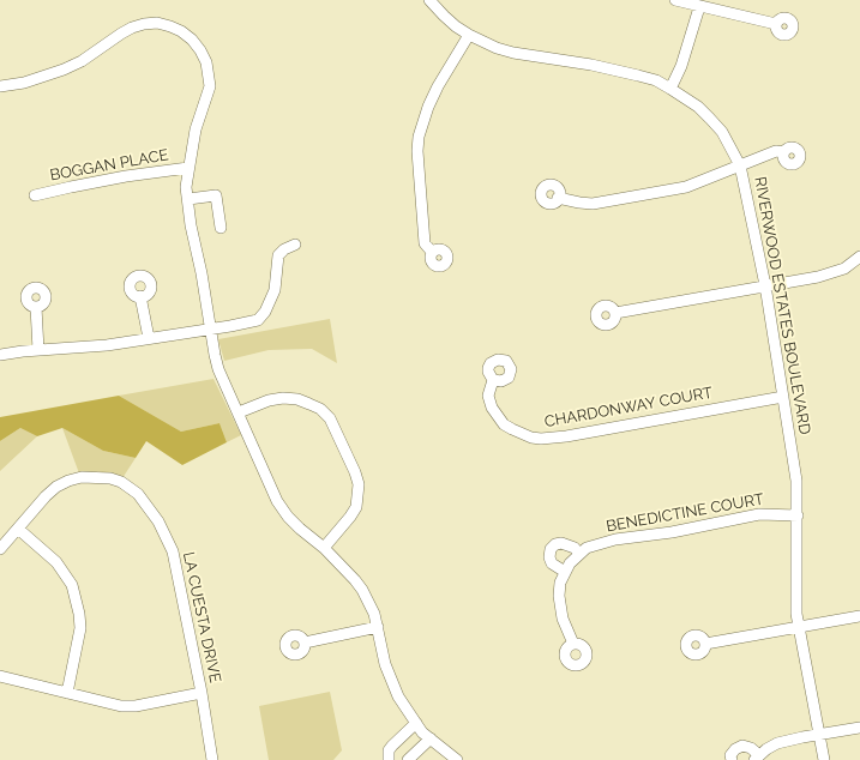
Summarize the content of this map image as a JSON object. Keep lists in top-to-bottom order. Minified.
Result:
{"streets":{"street":["BOGGAN PLACE","RIVERWOOD ESTATES BOULEVARD","CHARDONWAY COURT","BENEDICTINE COURT","LA CUESTA DRIVE"]},"crossings":[["RIVERWOOD ESTATES BOULEVARD","CHARDONWAY COURT"],["RIVERWOOD ESTATES BOULEVARD","BENEDICTINE COURT"]]}
